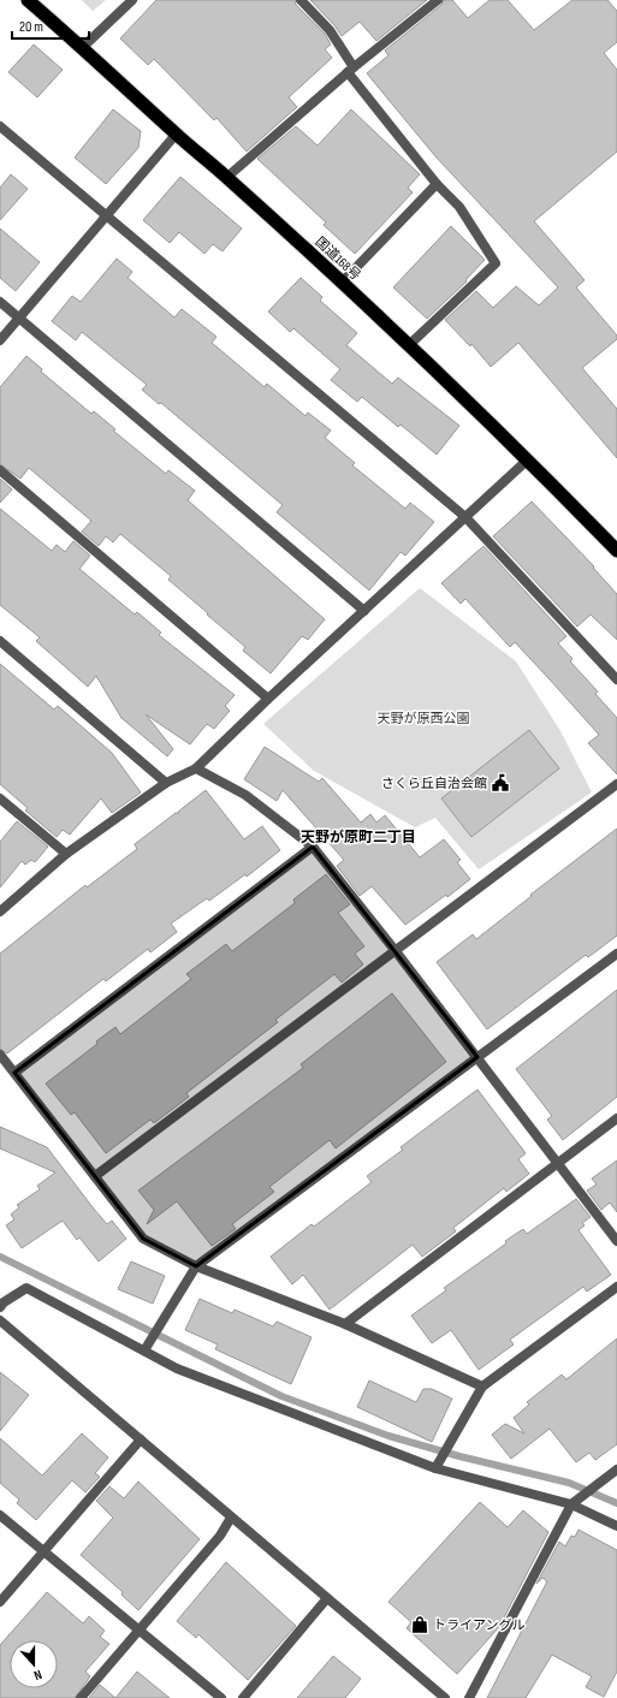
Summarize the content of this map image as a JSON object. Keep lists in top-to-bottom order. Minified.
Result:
{"streets":{"highway":["国道168号"]},"districts":["天野が原町二丁目"],"parks":["天野が原西公園"],"places":{"public building":["さくら丘自治会館"],"shop":["トライアングル"]},"scale_bar":"20 m","north":"bottom"}
